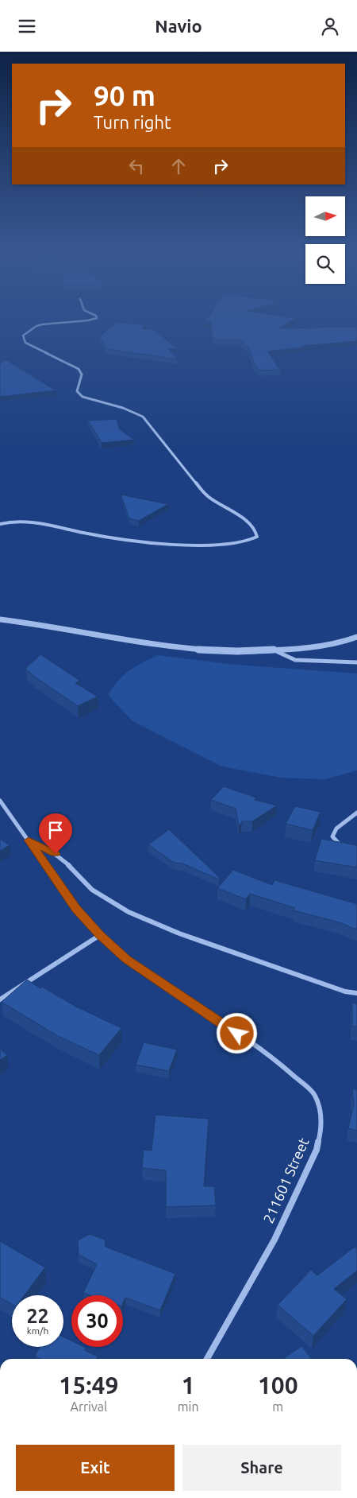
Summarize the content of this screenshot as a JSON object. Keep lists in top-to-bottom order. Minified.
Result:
{"streets":{"street":["211601 Street"]},"north":"right","page":{"header":"Navio","turn":["90 m","Turn right"],"speed":"22 km/h","limit":"30","eta":["15:49","Arrival","1","min","100","m"],"buttons":["Exit","Share"]}}
